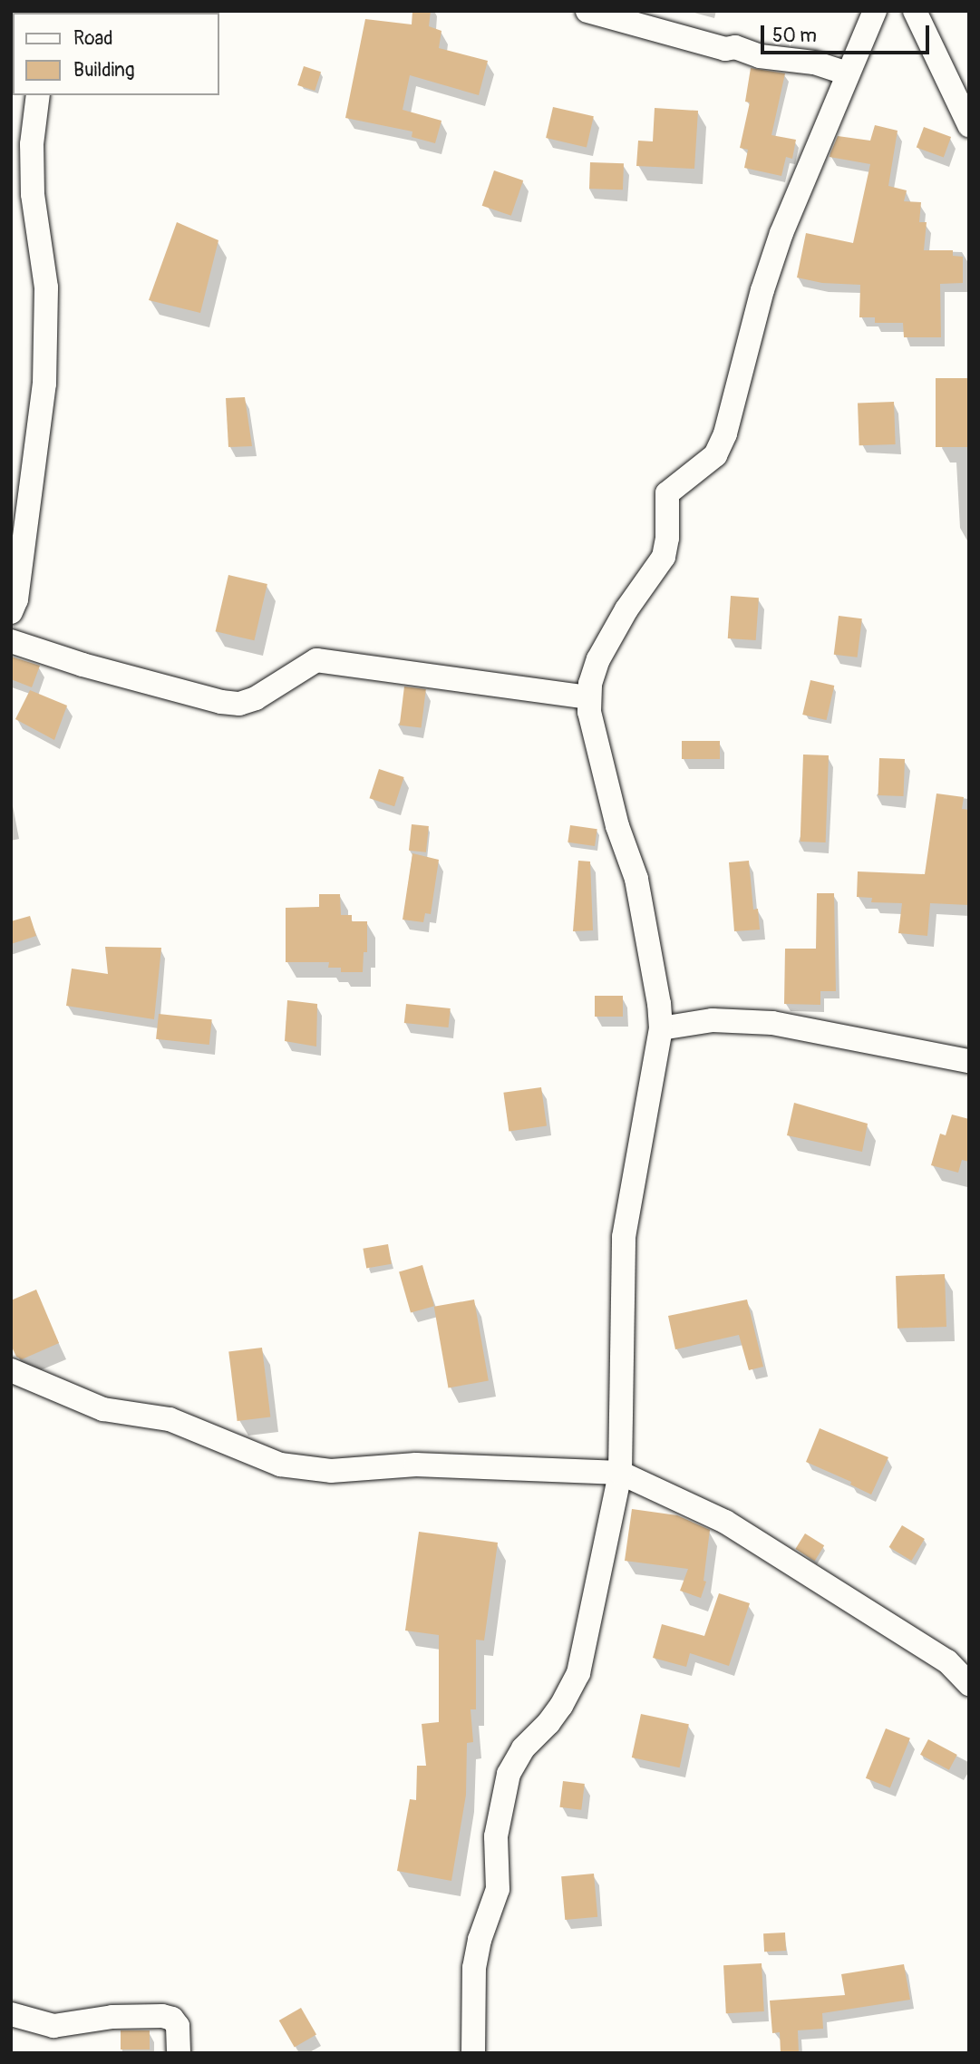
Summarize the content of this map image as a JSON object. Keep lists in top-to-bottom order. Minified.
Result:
{"legend":["Road","Building"],"scale_bar":"50 m"}
